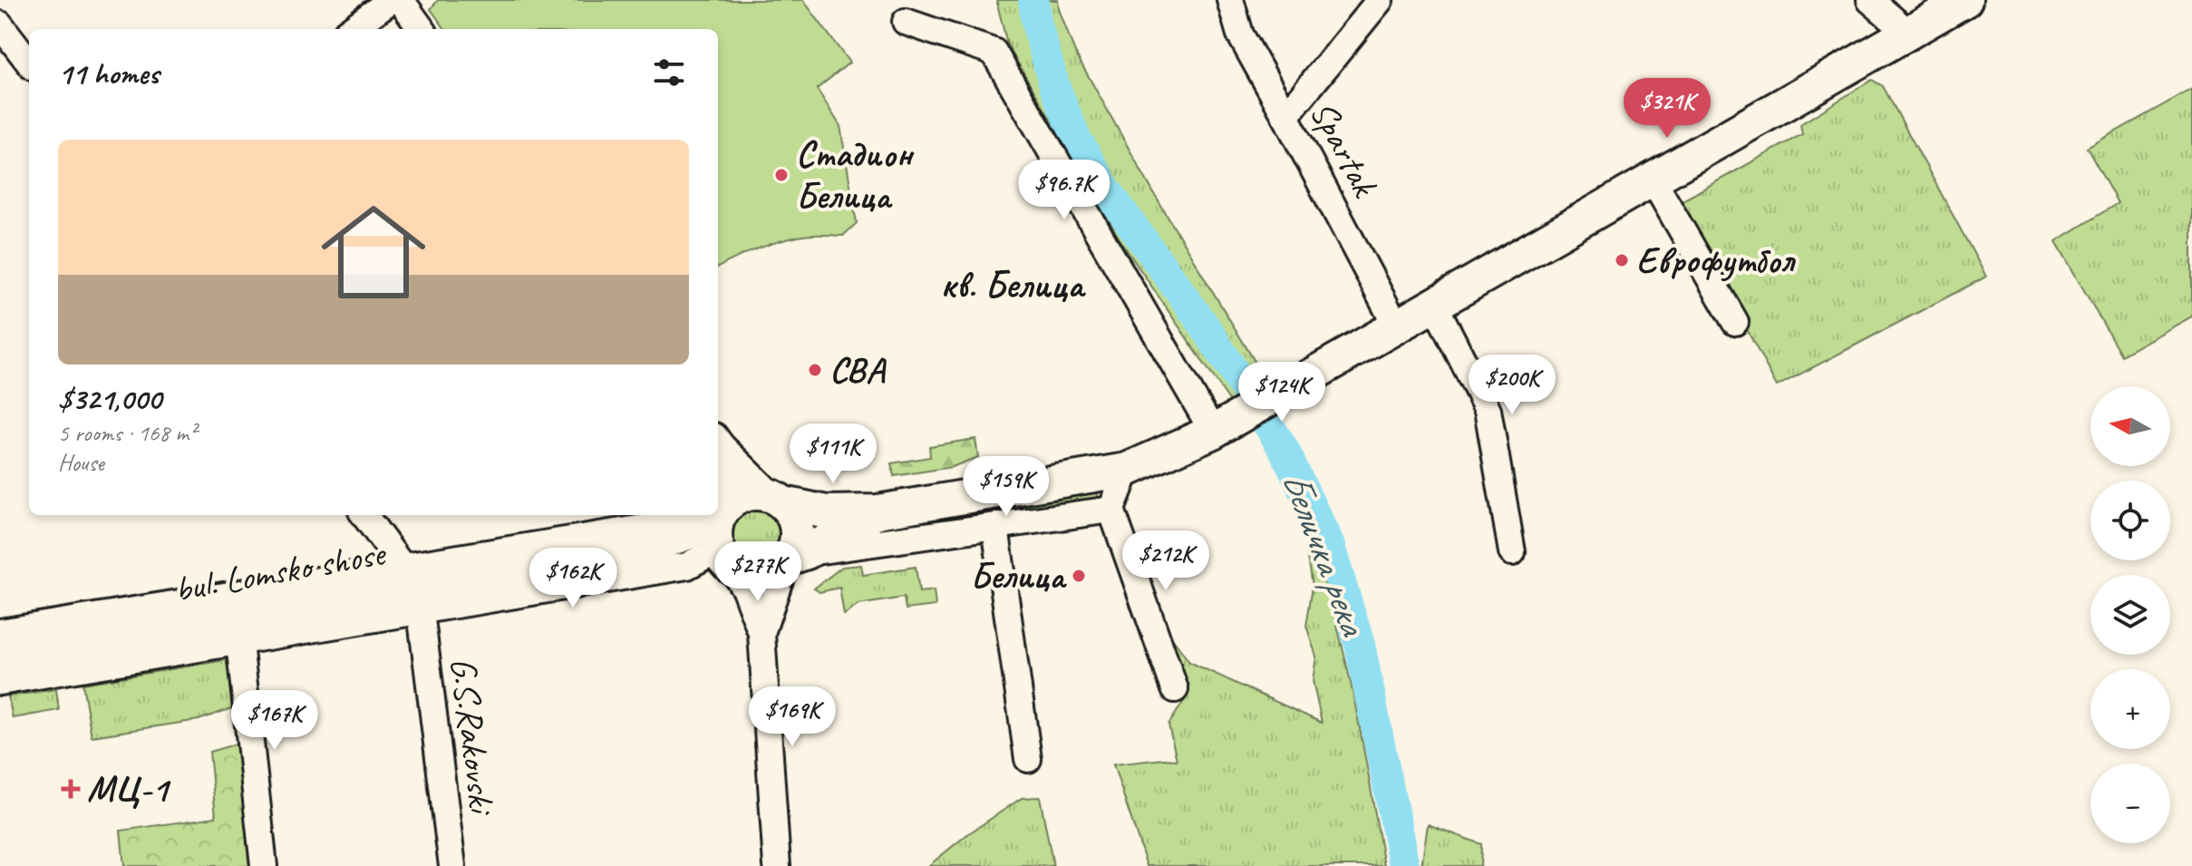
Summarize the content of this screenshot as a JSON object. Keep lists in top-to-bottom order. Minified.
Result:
{"streets":{"main road":["bul. Lomsko shose"],"street":["Spartak","G.S.Rakovski"]},"districts":["кв. Белица"],"water":["Беличка река"],"places":{"other":["Стадион Белица","Еврофутбол","CBA","Белица"],"health":["МЦ-1"]},"north":"left","page":{"heading":"11 homes","price":["$321K","$96.7K","$200K","$124K","$111K","$159K","$212K","$277K","$162K","$169K","$167K"],"list":[{"name":"$321,000","note":"5 rooms · 168 m² · House"}],"map_buttons":["+","−"]}}
